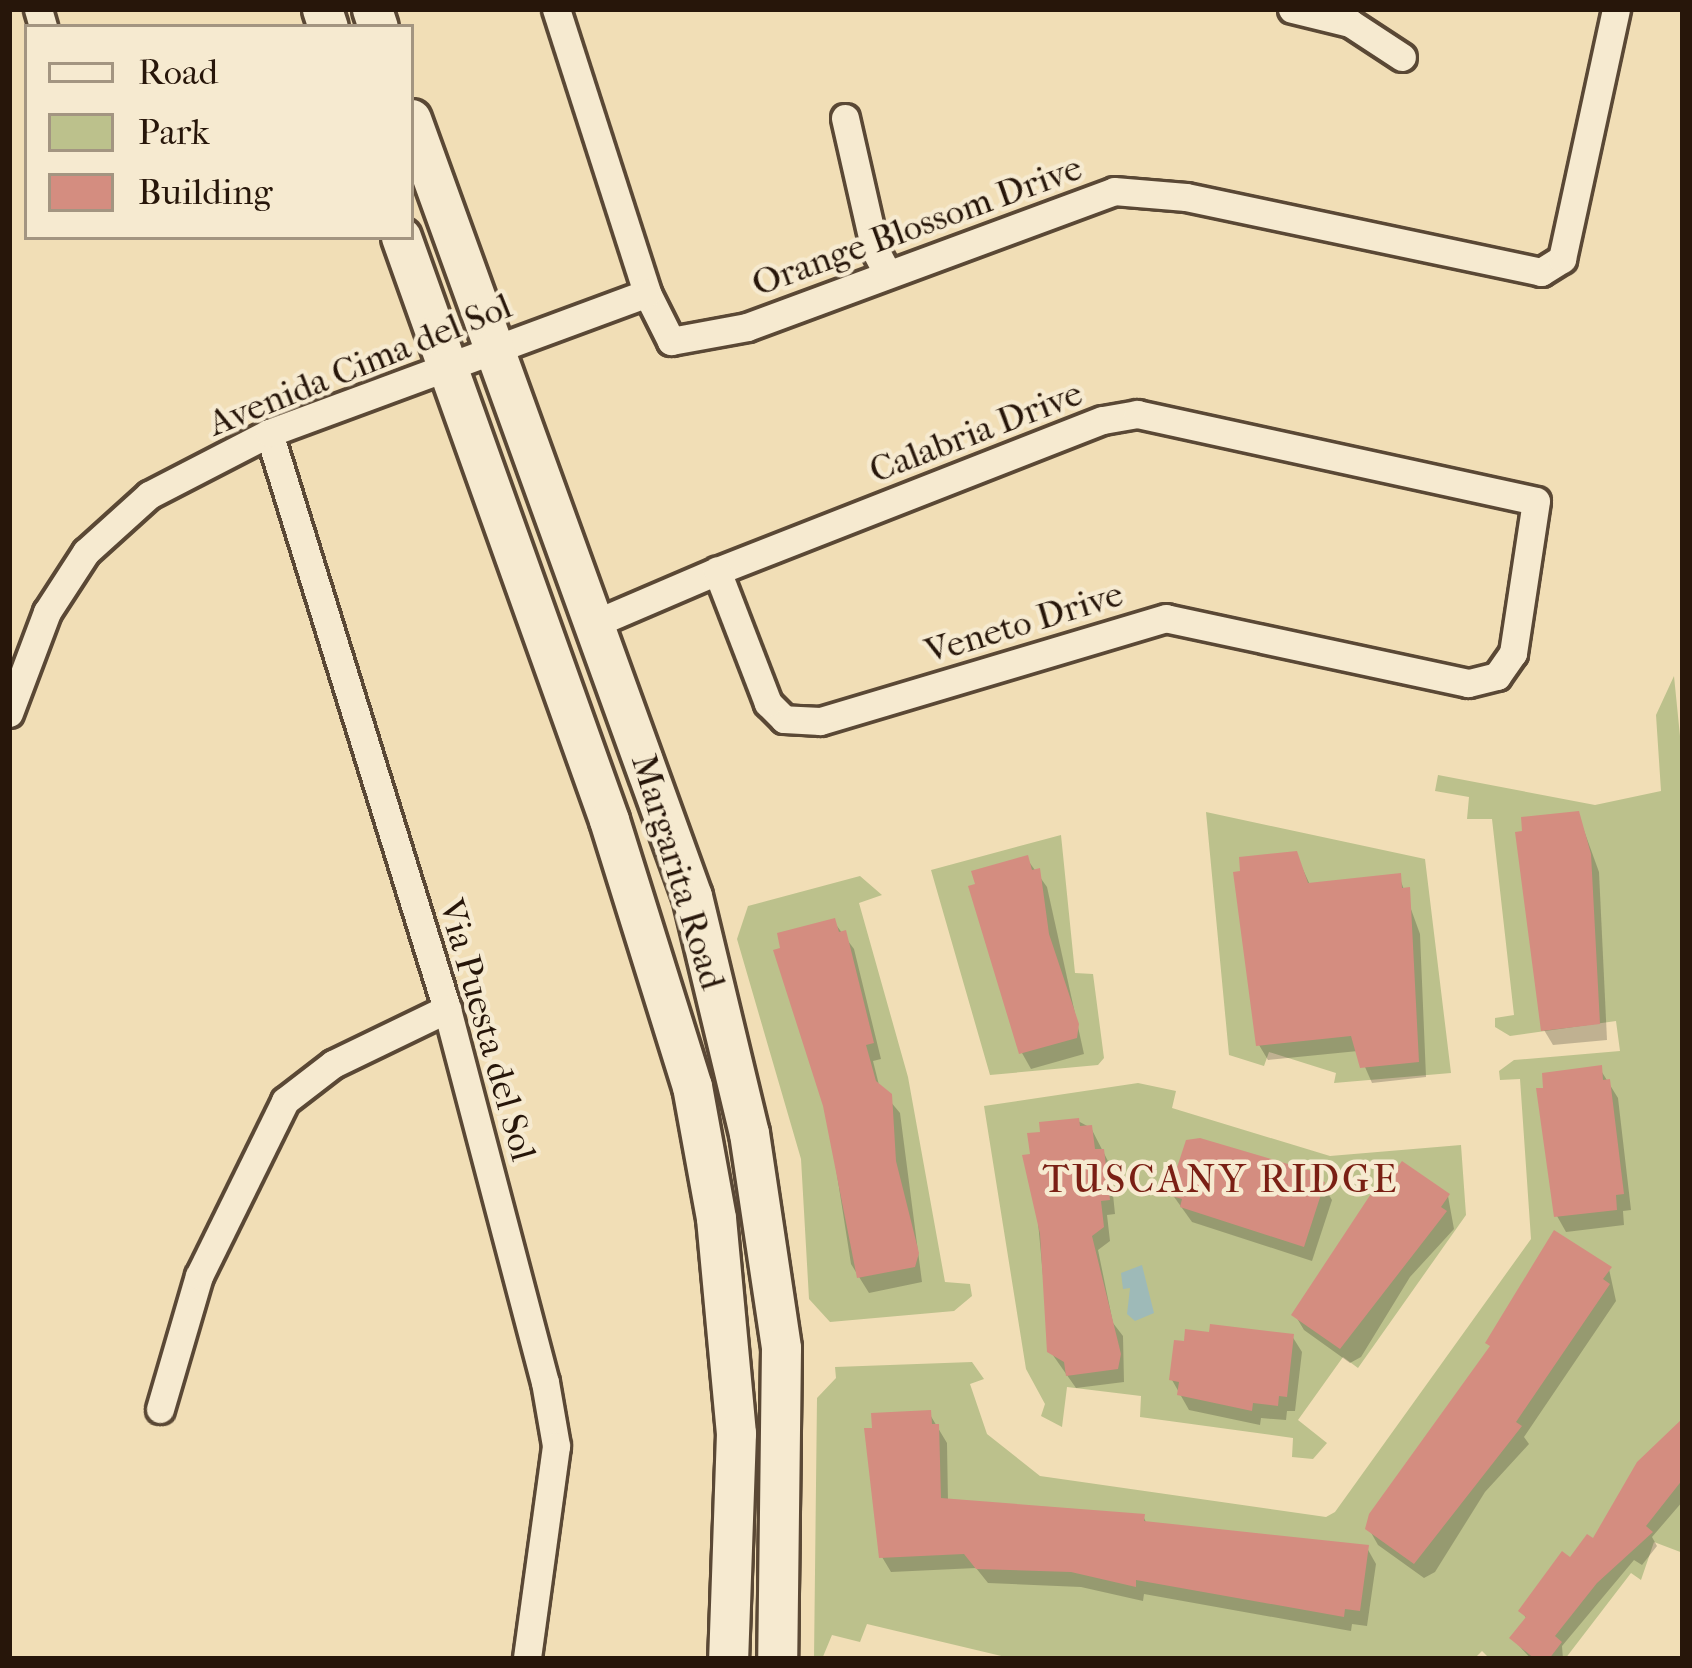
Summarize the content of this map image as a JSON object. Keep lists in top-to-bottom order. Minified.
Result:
{"streets":{"main road":["Margarita Road"],"street":["Orange Blossom Drive","Avenida Cima del Sol","Calabria Drive","Veneto Drive","Via Puesta del Sol"]},"crossings":[["Orange Blossom Drive","Avenida Cima del Sol"],["Avenida Cima del Sol","Margarita Road"],["Avenida Cima del Sol","Via Puesta del Sol"],["Calabria Drive","Veneto Drive"],["Calabria Drive","Margarita Road"]],"districts":["TUSCANY RIDGE"],"legend":["Road","Park","Building"]}
